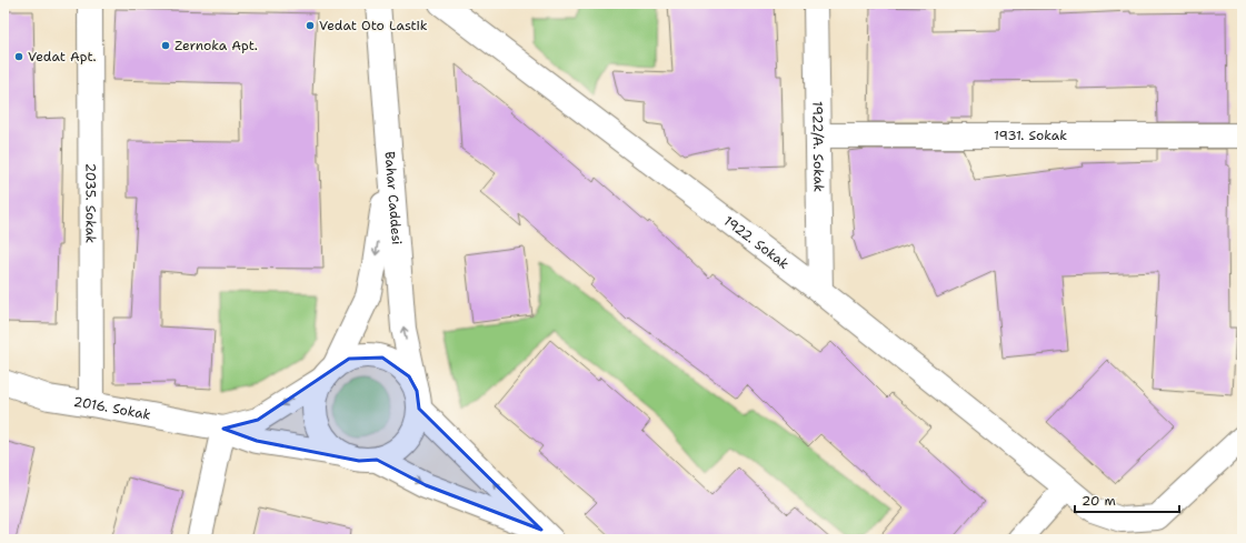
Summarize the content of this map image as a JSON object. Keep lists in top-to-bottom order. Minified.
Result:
{"streets":{"street":["1931. Sokak","1922/A. Sokak","Bahar Caddesi","2035. Sokak","1922. Sokak","2016. Sokak"]},"crossings":[["1931. Sokak","1922/A. Sokak"],["1922/A. Sokak","1922. Sokak"],["Bahar Caddesi","2016. Sokak"],["2035. Sokak","2016. Sokak"]],"places":["Vedat Oto Lastik","Zernoka Apt.","Vedat Apt."],"scale_bar":"20 m"}
